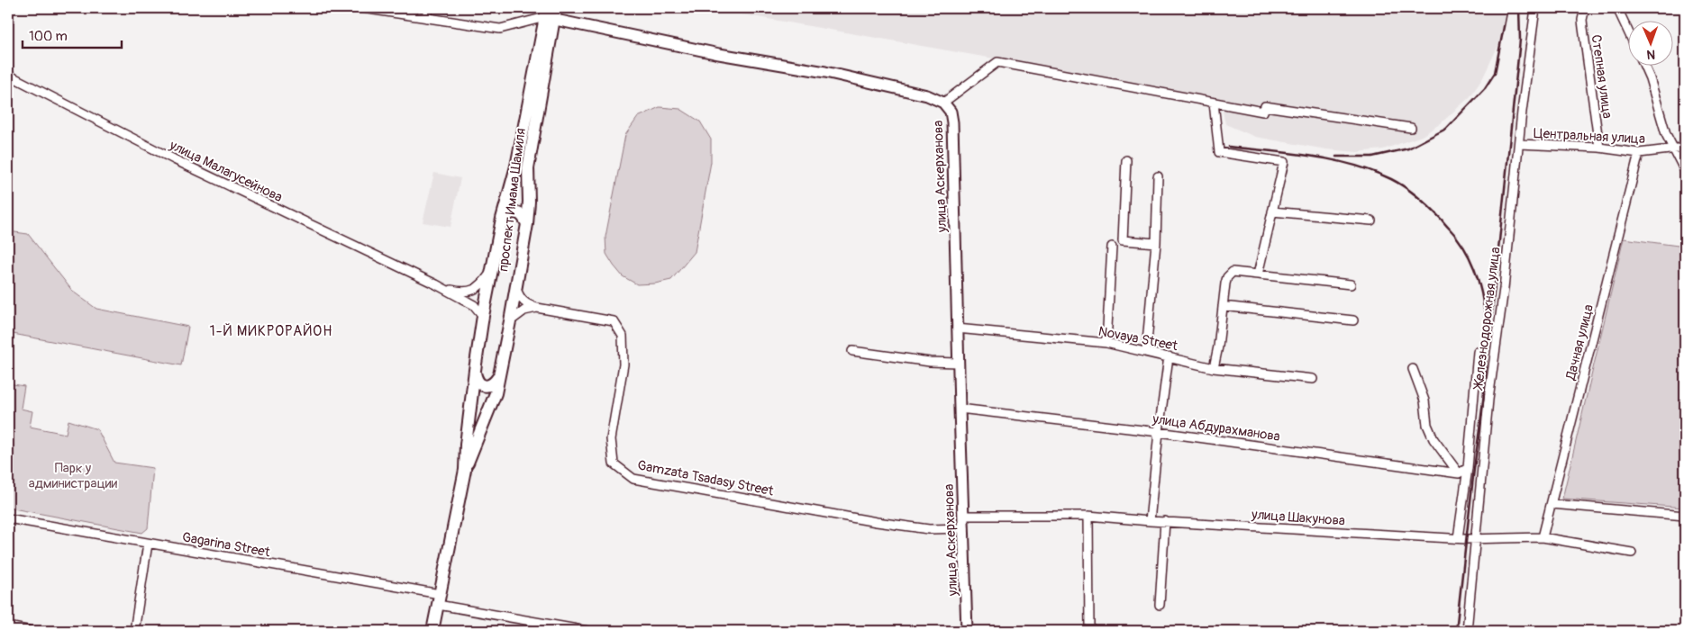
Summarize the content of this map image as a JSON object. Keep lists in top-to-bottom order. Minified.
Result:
{"streets":{"main road":["проспект Имама Шамиля"],"street":["Степная улица","Центральная улица","улица Малагусейнова","улица Аскерханова","Железнодорожная улица","Novaya Street","Дачная улица","улица Абдурахманова","Gamzata Tsadasy Street","улица Шакунова","Gagarina Street"]},"crossings":[["Степная улица","Центральная улица"],["Центральная улица","Железнодорожная улица"],["Центральная улица","Дачная улица"],["улица Аскерханова","проспект Имама Шамиля"],["улица Аскерханова","Novaya Street"],["улица Аскерханова","улица Абдурахманова"],["улица Аскерханова","Gamzata Tsadasy Street"],["улица Аскерханова","улица Шакунова"],["проспект Имама Шамиля","Gagarina Street"],["Железнодорожная улица","улица Шакунова"],["Дачная улица","улица Шакунова"]],"districts":["1-Й МИКРОРАЙОН"],"parks":["Парк у администрации"],"scale_bar":"100 m","north":"bottom"}
